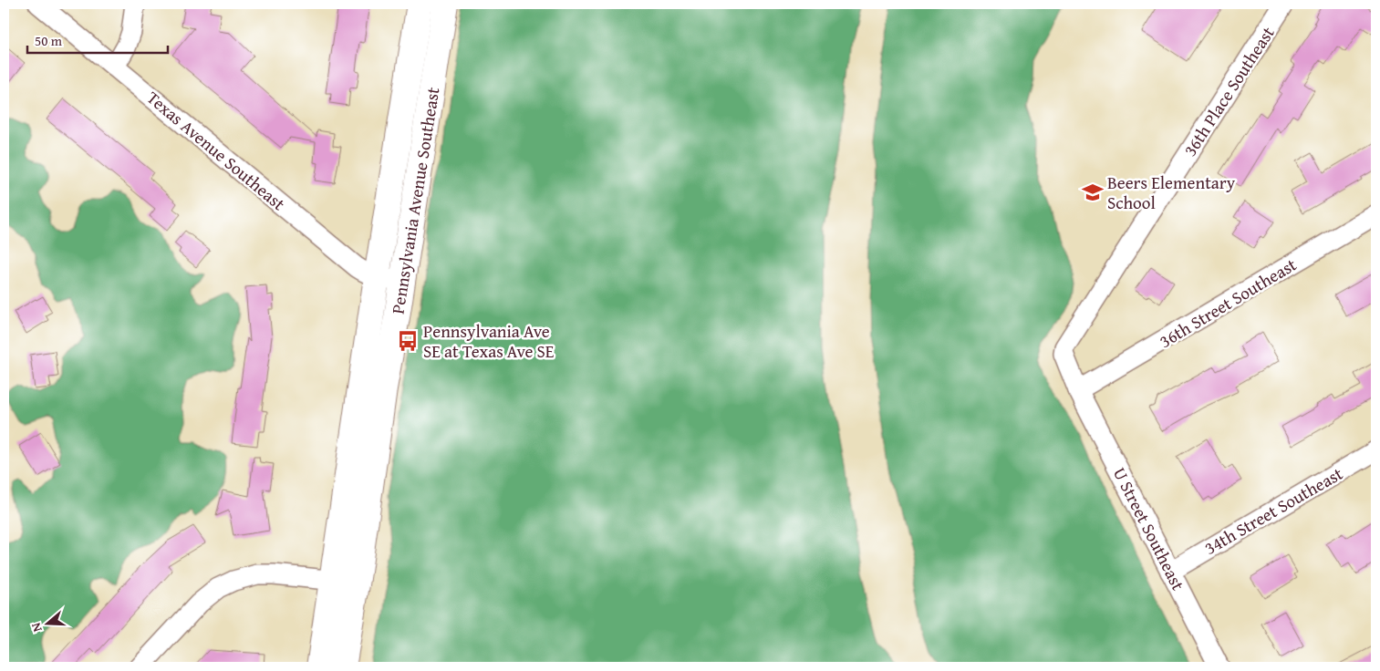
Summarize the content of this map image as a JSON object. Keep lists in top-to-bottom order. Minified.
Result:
{"streets":{"highway":["Pennsylvania Avenue Southeast"],"street":["36th Place Southeast","Texas Avenue Southeast","36th Street Southeast","34th Street Southeast","U Street Southeast"]},"crossings":[["36th Place Southeast","36th Street Southeast"],["36th Place Southeast","U Street Southeast"],["Texas Avenue Southeast","Pennsylvania Avenue Southeast"],["36th Street Southeast","U Street Southeast"],["34th Street Southeast","U Street Southeast"]],"places":{"school or university":["Beers Elementary School"],"bus stop":["Pennsylvania Ave SE at Texas Ave SE"]},"scale_bar":"50 m","north":"left"}
